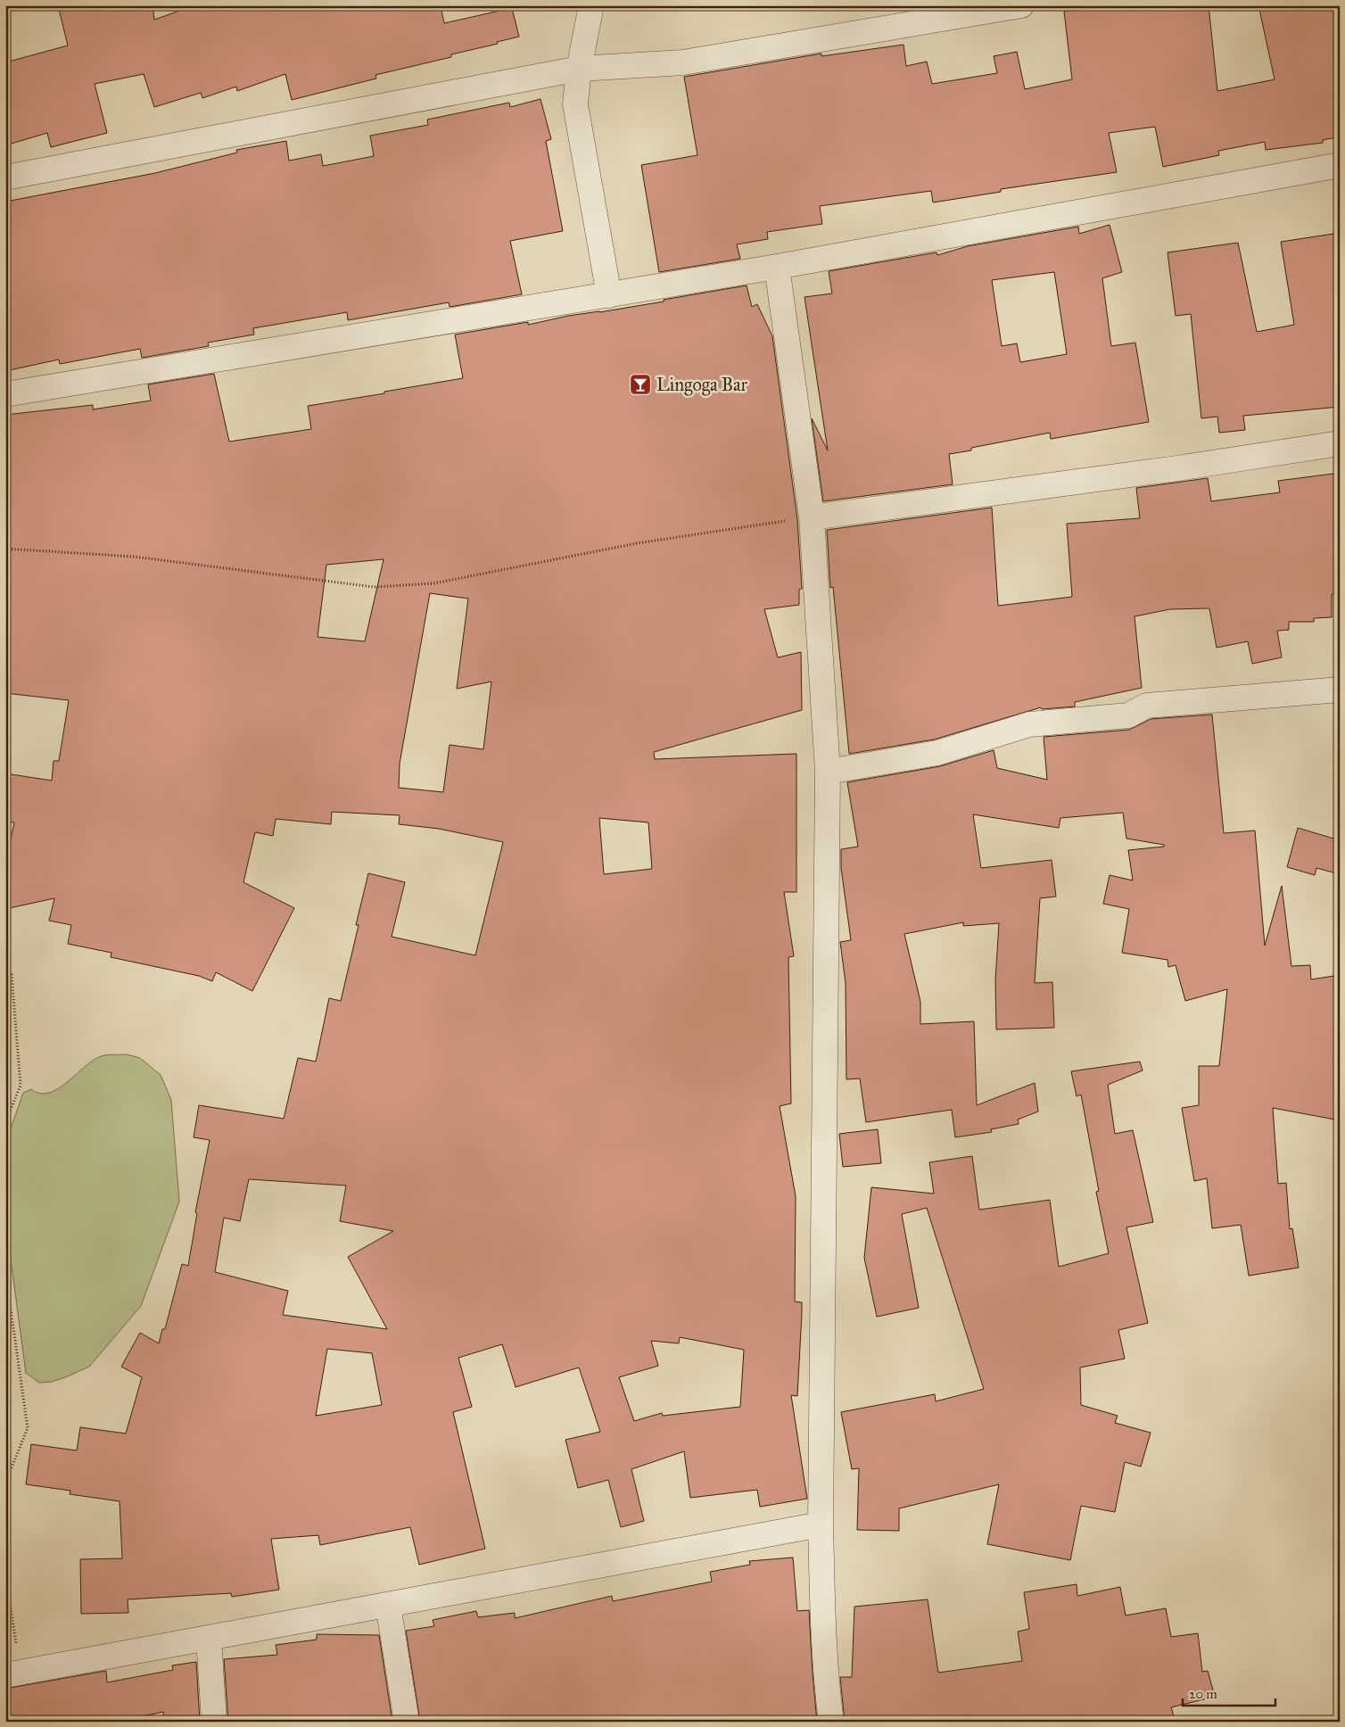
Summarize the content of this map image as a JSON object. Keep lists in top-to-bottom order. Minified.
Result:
{"places":{"bar":["Lingoga Bar"]},"scale_bar":"20 m"}
